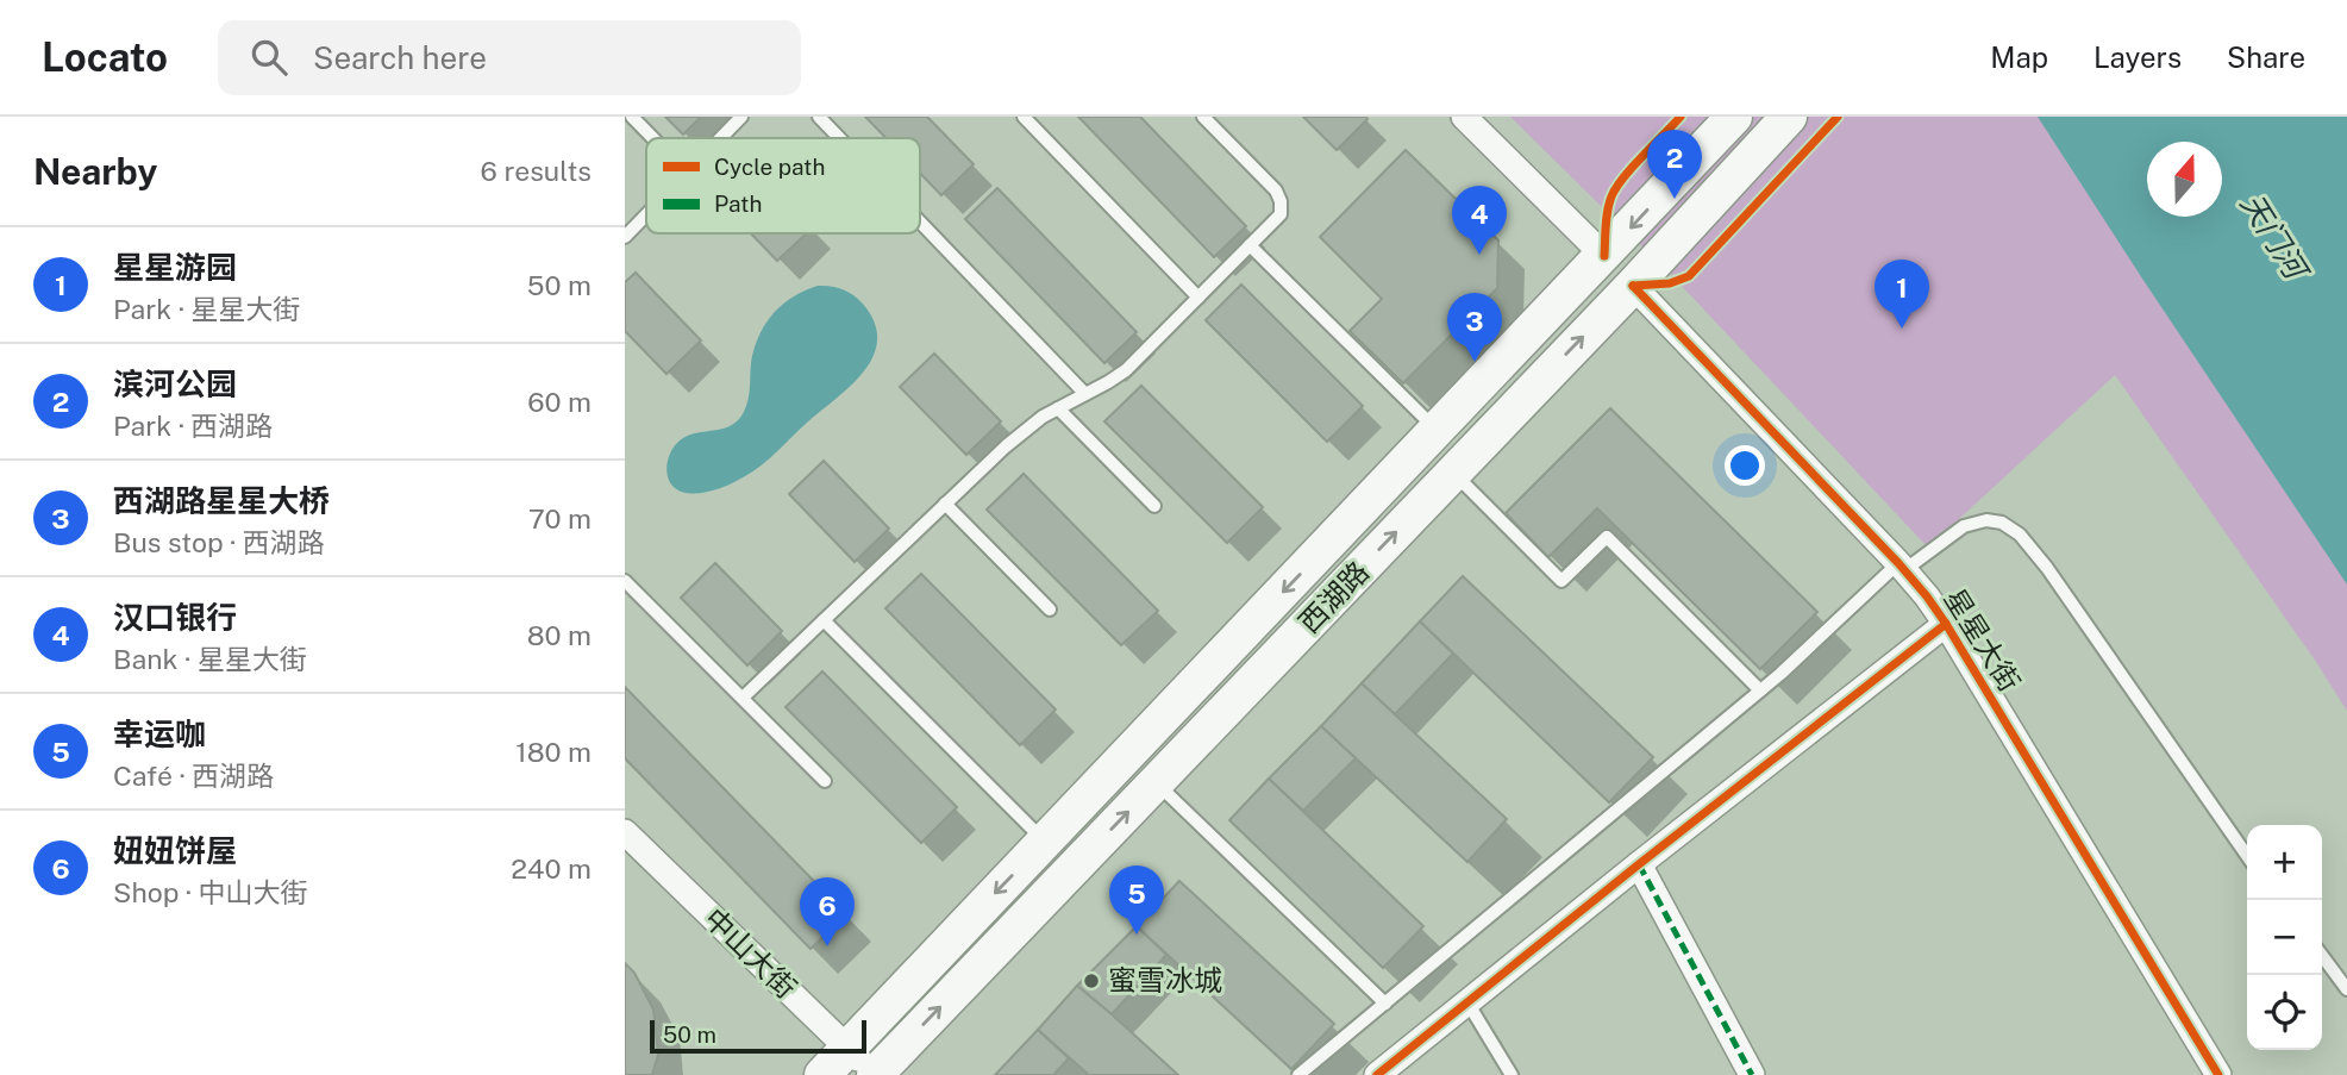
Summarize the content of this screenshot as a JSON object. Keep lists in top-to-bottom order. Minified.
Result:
{"streets":{"main road":["西湖路"],"street":["星星大街","中山大街"]},"crossings":[["西湖路","星星大街"],["西湖路","中山大街"]],"water":["天门河"],"places":["蜜雪冰城"],"legend":["Cycle path","Path"],"scale_bar":"50 m","north":"top","page":{"header":"Locato","search":"Search here","nav":["Map","Layers","Share"],"heading":["Nearby","6 results"],"pins":["2","4","1","3","5","6"],"list":[{"mark":"1","name":"星星游园","note":"Park · 星星大街","value":"50 m"},{"mark":"2","name":"滨河公园","note":"Park · 西湖路","value":"60 m"},{"mark":"3","name":"西湖路星星大桥","note":"Bus stop · 西湖路","value":"70 m"},{"mark":"4","name":"汉口银行","note":"Bank · 星星大街","value":"80 m"},{"mark":"5","name":"幸运咖","note":"Café · 西湖路","value":"180 m"},{"mark":"6","name":"妞妞饼屋","note":"Shop · 中山大街","value":"240 m"}],"map_buttons":["+","−"],"scale":"50 m"}}
